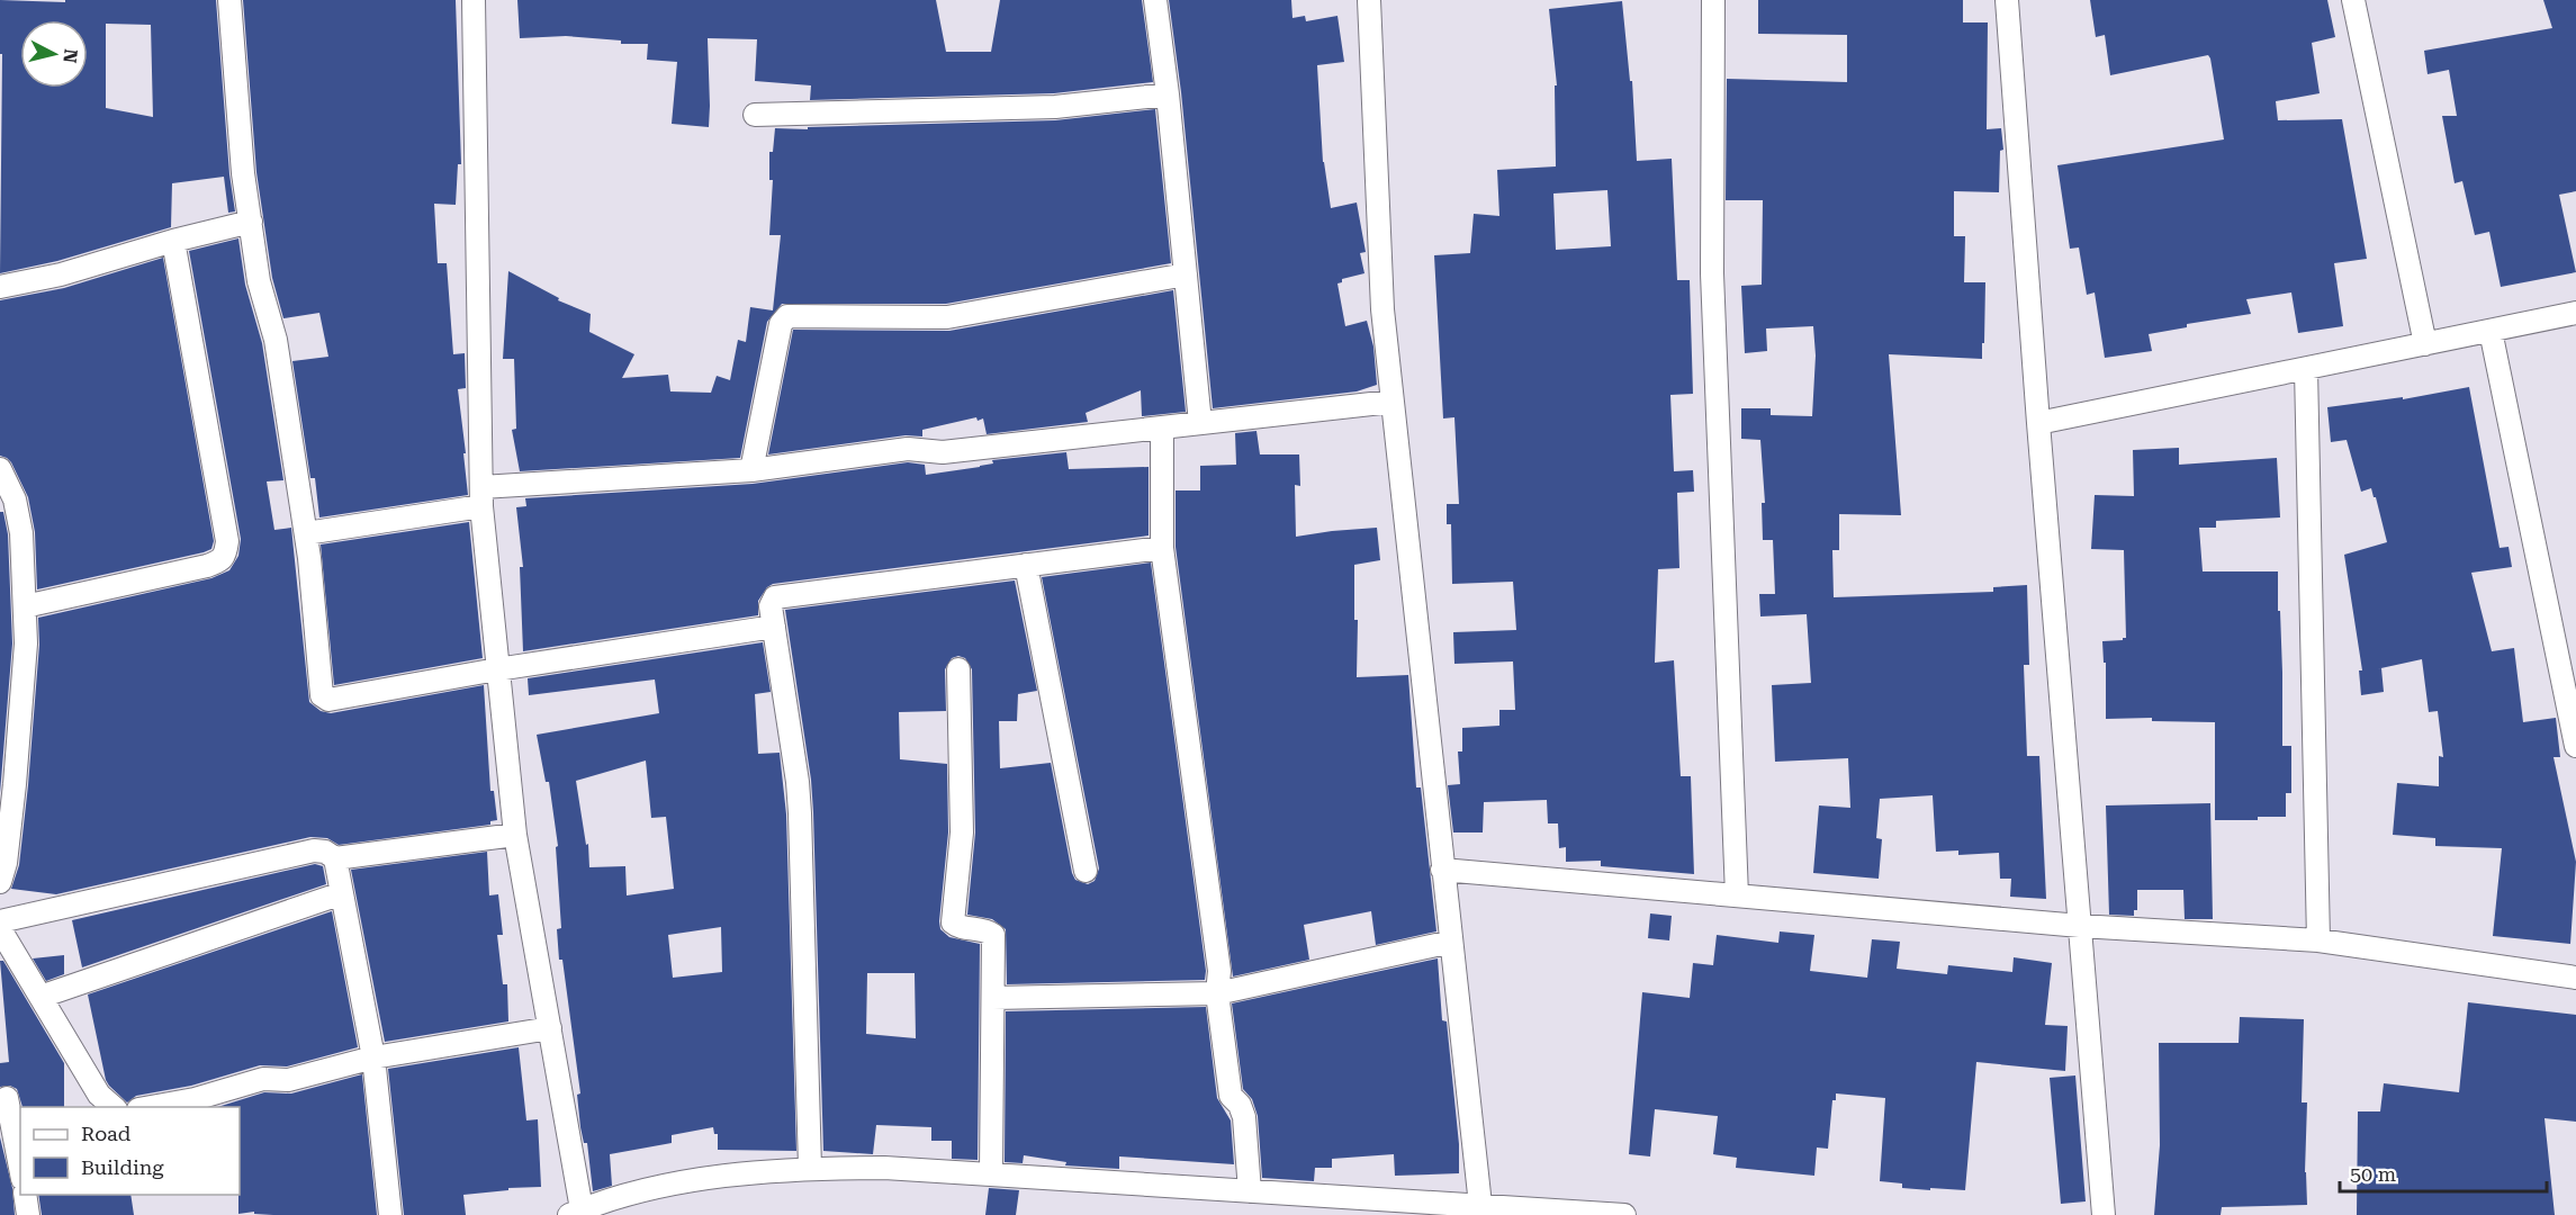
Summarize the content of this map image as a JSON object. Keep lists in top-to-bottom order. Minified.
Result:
{"legend":["Road","Building"],"scale_bar":"50 m","north":"right"}
